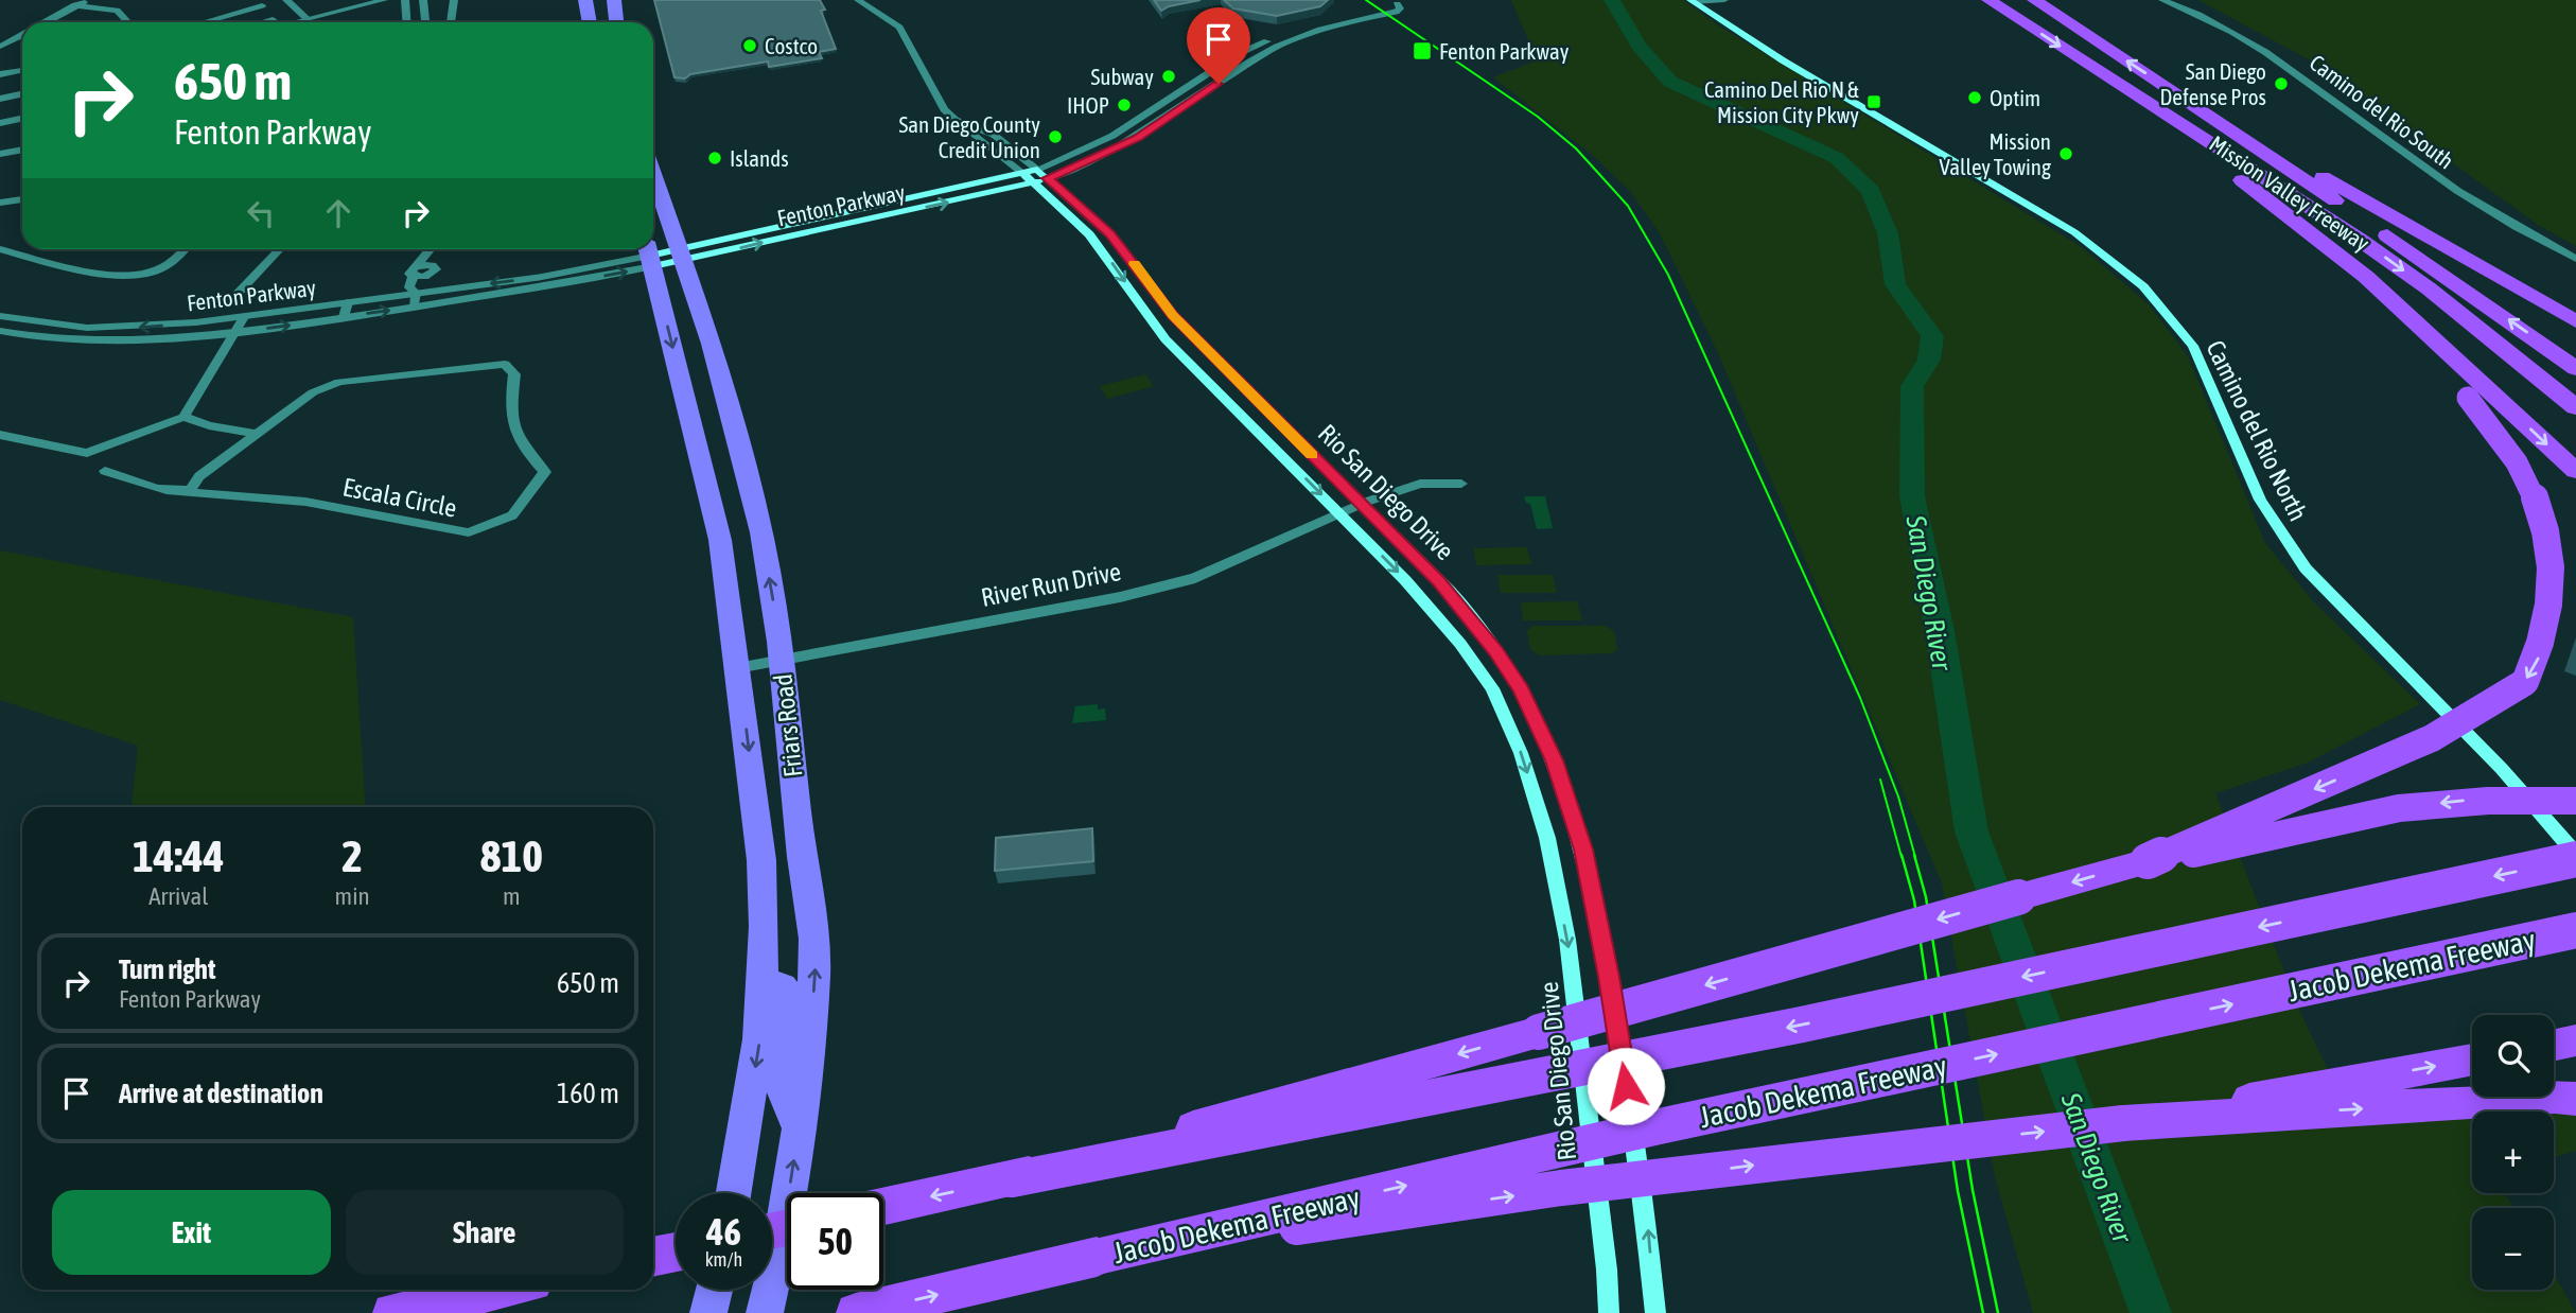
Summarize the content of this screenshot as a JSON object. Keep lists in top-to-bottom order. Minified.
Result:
{"streets":{"highway":["Mission Valley Freeway","Friars Road","Jacob Dekema Freeway"],"main road":["Fenton Parkway","Camino del Rio North","Rio San Diego Drive"],"street":["Camino del Rio South","Escala Circle","River Run Drive"]},"crossings":[["Fenton Parkway","Rio San Diego Drive"],["Fenton Parkway","Friars Road"],["Rio San Diego Drive","River Run Drive"],["River Run Drive","Friars Road"]],"water":["San Diego River"],"places":{"other":["Costco","Subway","San Diego Defense Pros","Optim","IHOP","San Diego County Credit Union","Mission Valley Towing","Islands"],"transit":["Fenton Parkway","Camino Del Rio N & Mission City Pkwy"]},"page":{"turn":["650 m","Fenton Parkway"],"eta":["14:44","Arrival","2","min","810","m"],"list":[{"name":"Turn right","note":"Fenton Parkway","value":"650 m"},{"name":"Arrive at destination","value":"160 m"}],"map_buttons":["+","−"],"buttons":["Exit","Share"],"speed":"46 km/h","limit":"50"}}
